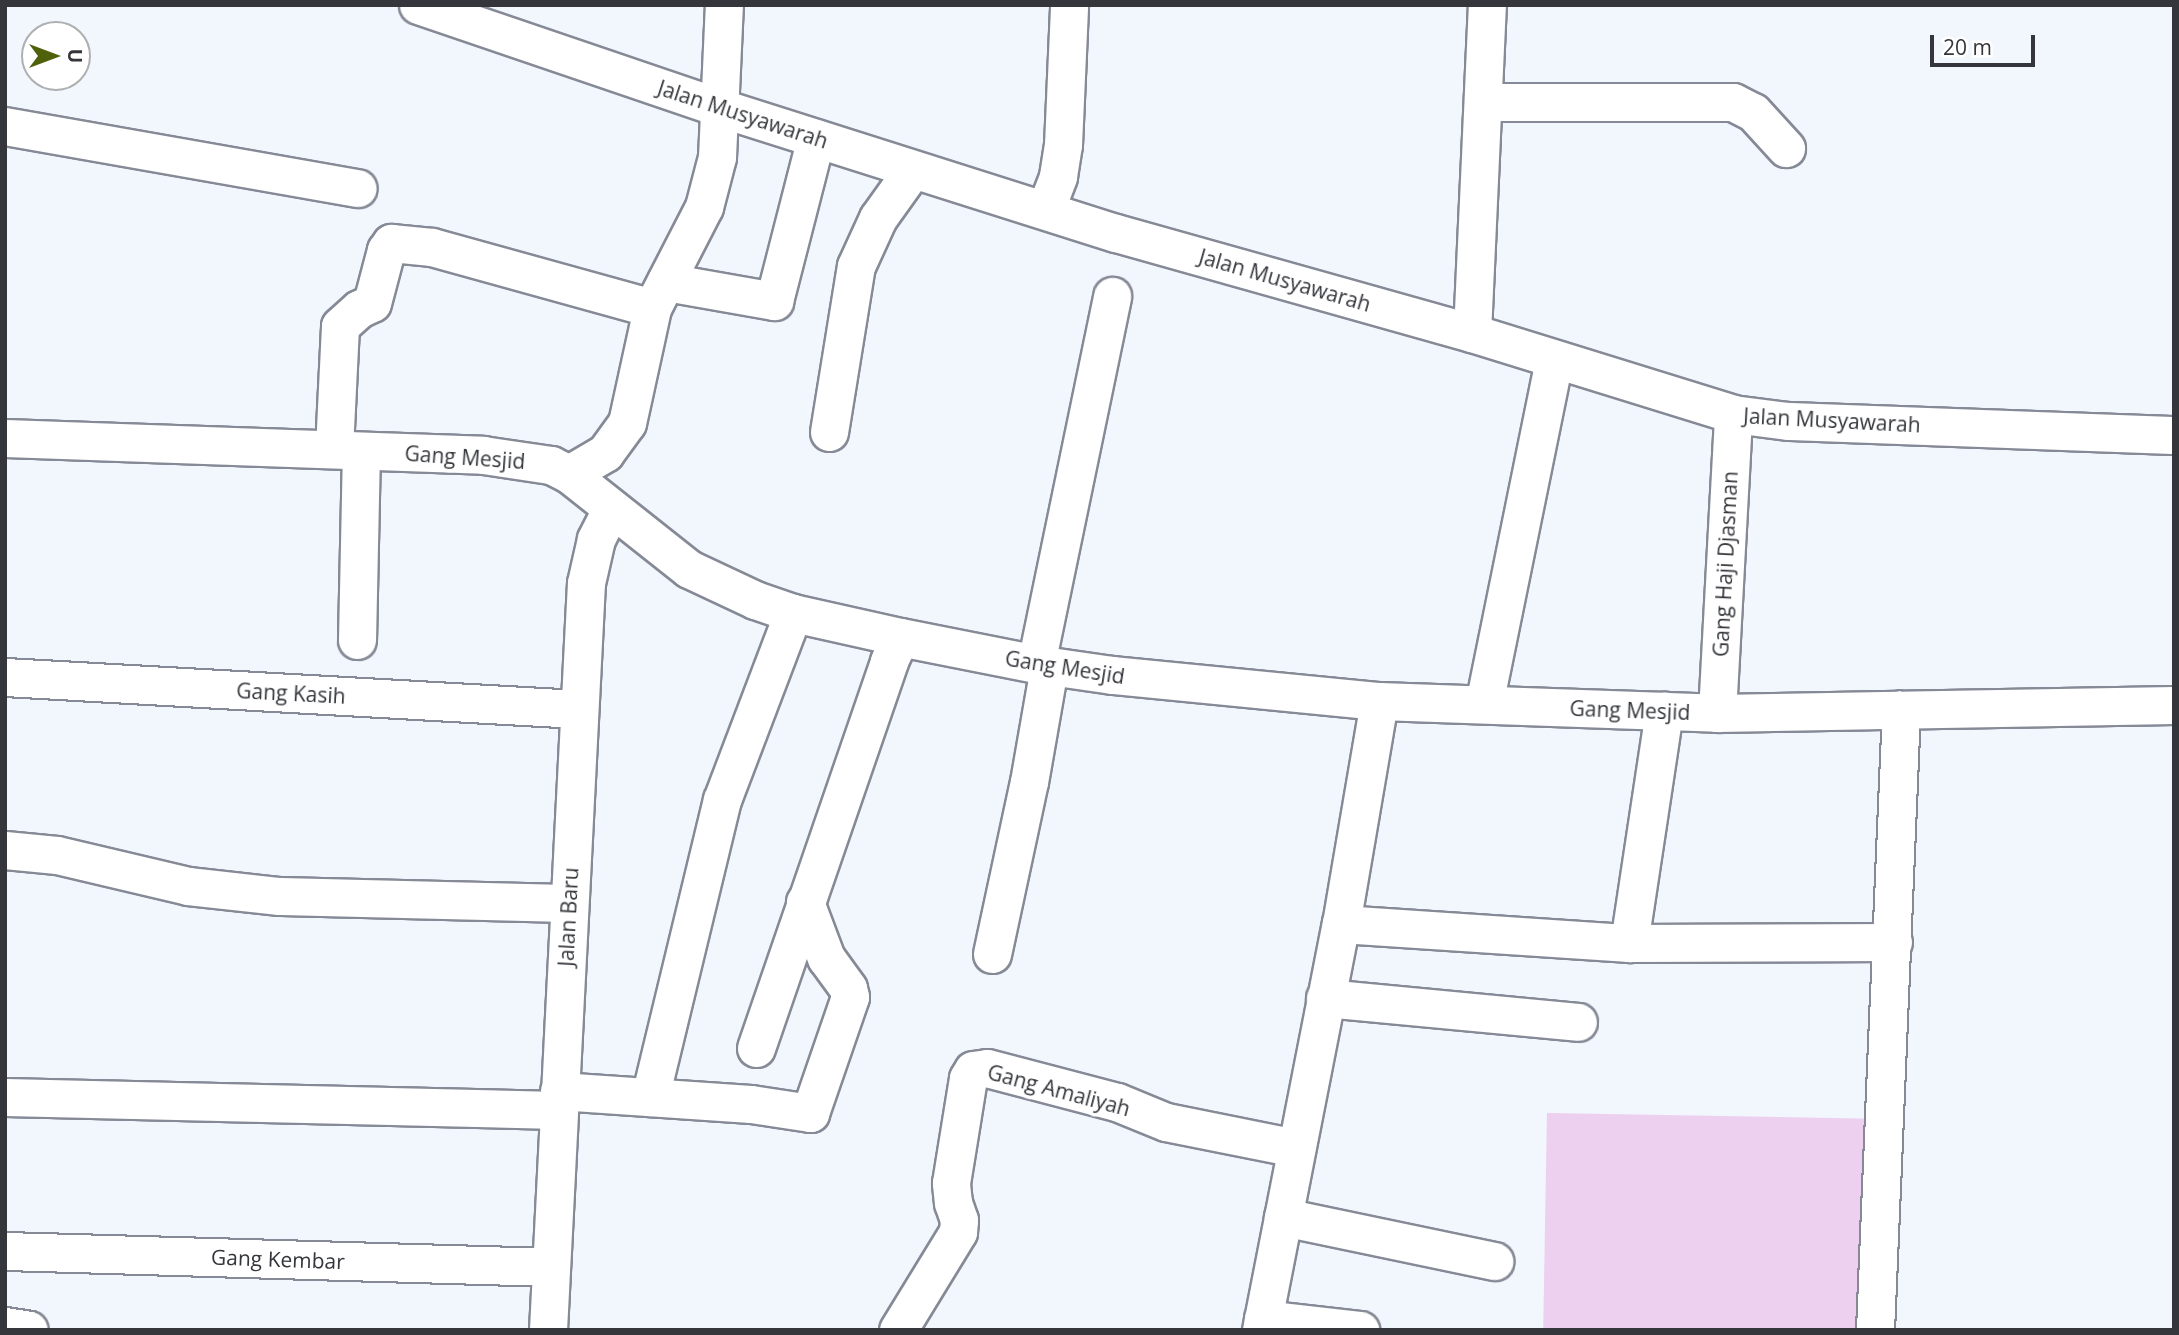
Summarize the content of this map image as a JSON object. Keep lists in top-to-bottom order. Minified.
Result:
{"streets":{"street":["Jalan Musyawarah","Gang Mesjid","Gang Haji Djasman","Gang Kasih","Jalan Baru","Gang Amaliyah","Gang Kembar"]},"crossings":[["Jalan Musyawarah","Gang Haji Djasman"],["Gang Mesjid","Gang Haji Djasman"],["Gang Mesjid","Jalan Baru"],["Gang Kasih","Jalan Baru"],["Jalan Baru","Gang Kembar"]],"scale_bar":"20 m","north":"right"}
